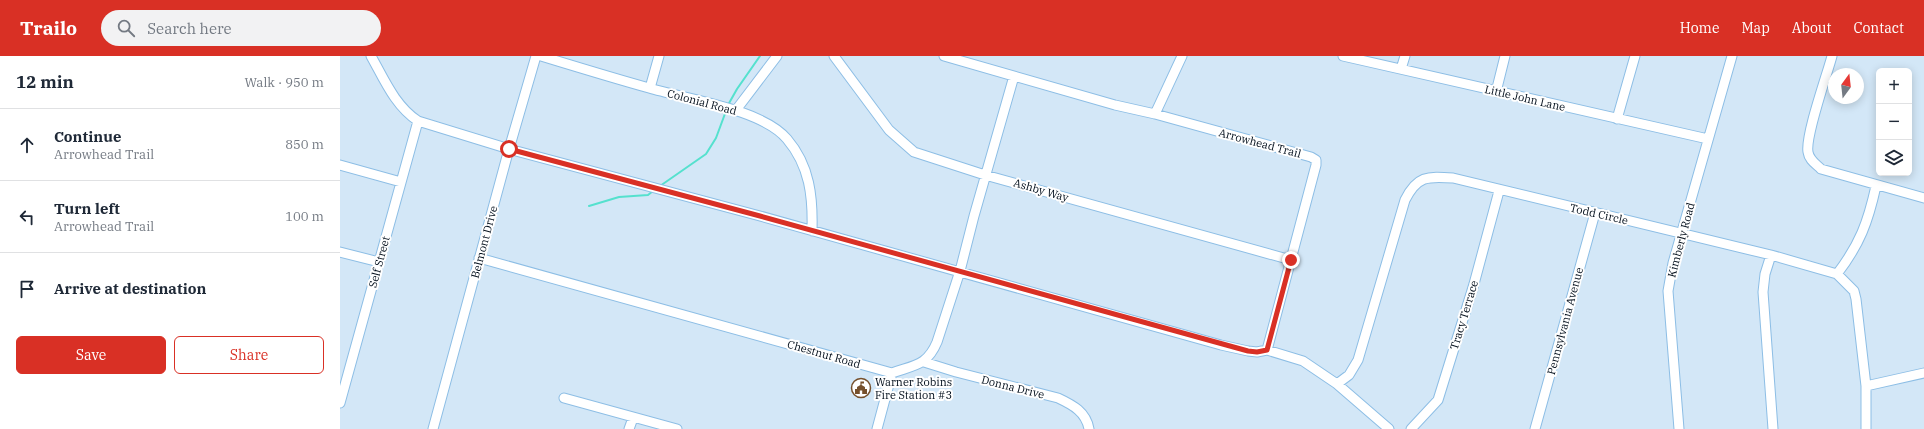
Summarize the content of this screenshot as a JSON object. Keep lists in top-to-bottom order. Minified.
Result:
{"streets":{"street":["Little John Lane","Colonial Road","Arrowhead Trail","Ashby Way","Todd Circle","Kimberly Road","Belmont Drive","Self Street","Tracy Terrace","Pennsylvania Avenue","Chestnut Road","Donna Drive"]},"crossings":[["Little John Lane","Kimberly Road"],["Arrowhead Trail","Ashby Way"],["Todd Circle","Kimberly Road"],["Todd Circle","Tracy Terrace"],["Todd Circle","Pennsylvania Avenue"],["Belmont Drive","Chestnut Road"]],"places":{"public building":["Warner Robins Fire Station #3"]},"north":"top","page":{"header":"Trailo","search":"Search here","nav":["Home","Map","About","Contact"],"heading":["12 min","Walk · 950 m"],"map_buttons":["+","−"],"list":[["Continue","Arrowhead Trail","850 m"],["Turn left","Arrowhead Trail","100 m"],"Arrive at destination"],"buttons":["Save","Share"]}}
